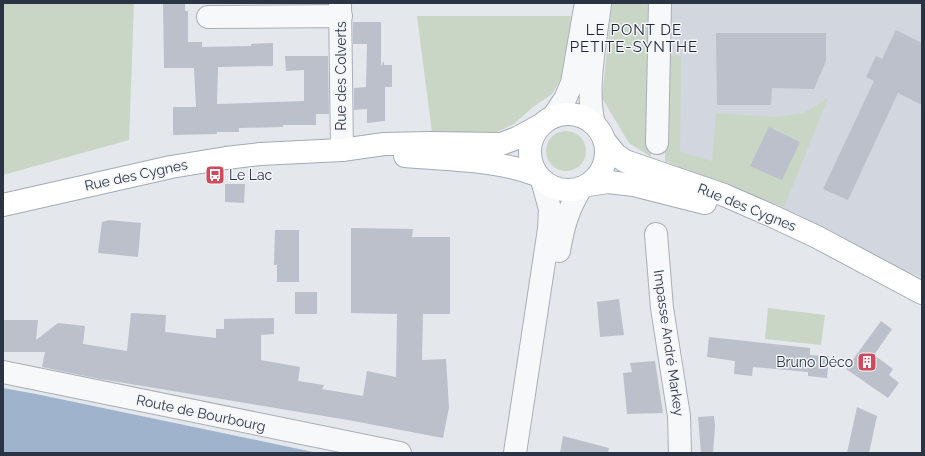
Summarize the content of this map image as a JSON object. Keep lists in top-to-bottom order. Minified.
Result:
{"streets":{"main road":["Rue des Cygnes"],"street":["Rue des Colverts","Impasse André Markey","Route de Bourbourg"]},"crossings":[["Rue des Colverts","Rue des Cygnes"]],"districts":["LE PONT DE PETITE-SYNTHE"],"places":{"bus stop":["Le Lac"],"building":["Bruno Déco"]}}
